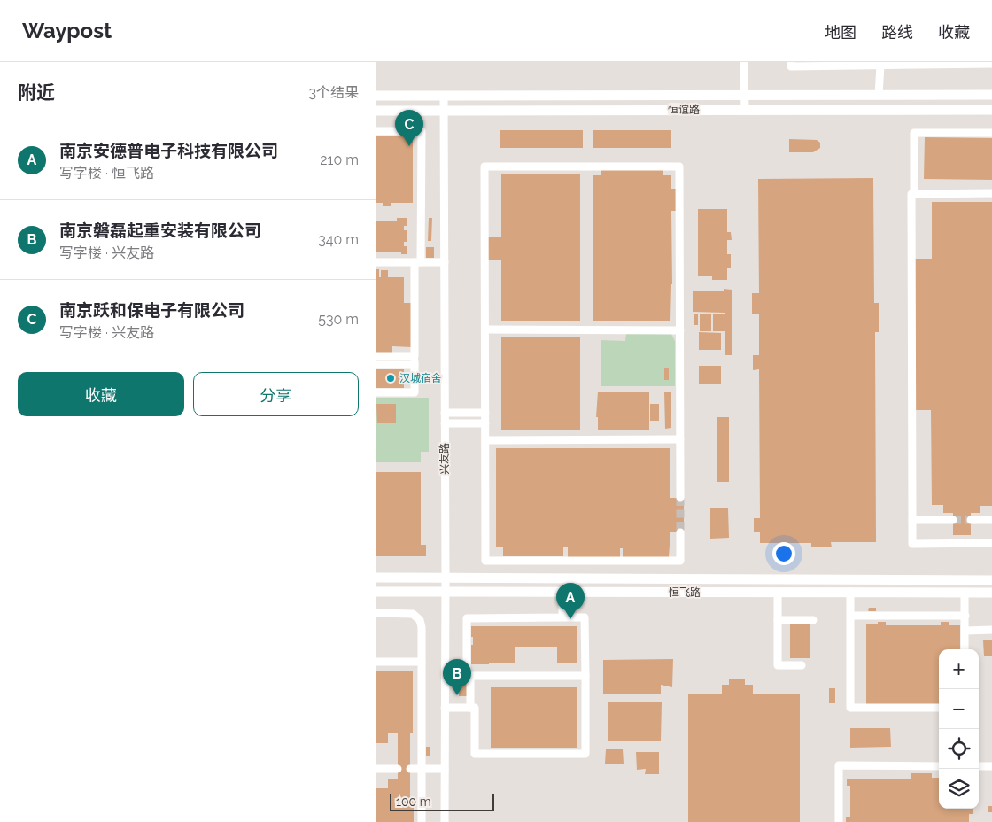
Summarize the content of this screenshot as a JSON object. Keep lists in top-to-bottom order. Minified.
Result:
{"streets":{"main road":["恒谊路","恒飞路"],"street":["兴友路"]},"crossings":[["恒谊路","兴友路"],["兴友路","恒飞路"]],"places":["汉城宿舍"],"scale_bar":"100 m","page":{"header":"Waypost","nav":["地图","路线","收藏"],"heading":["附近","3个结果"],"pins":["C","A","B"],"list":[{"mark":"A","name":"南京安德普电子科技有限公司","note":"写字楼 · 恒飞路","value":"210 m"},{"mark":"B","name":"南京磐磊起重安装有限公司","note":"写字楼 · 兴友路","value":"340 m"},{"mark":"C","name":"南京跃和保电子有限公司","note":"写字楼 · 兴友路","value":"530 m"}],"buttons":["收藏","分享"],"map_buttons":["+","−"],"scale":"100 m"}}
